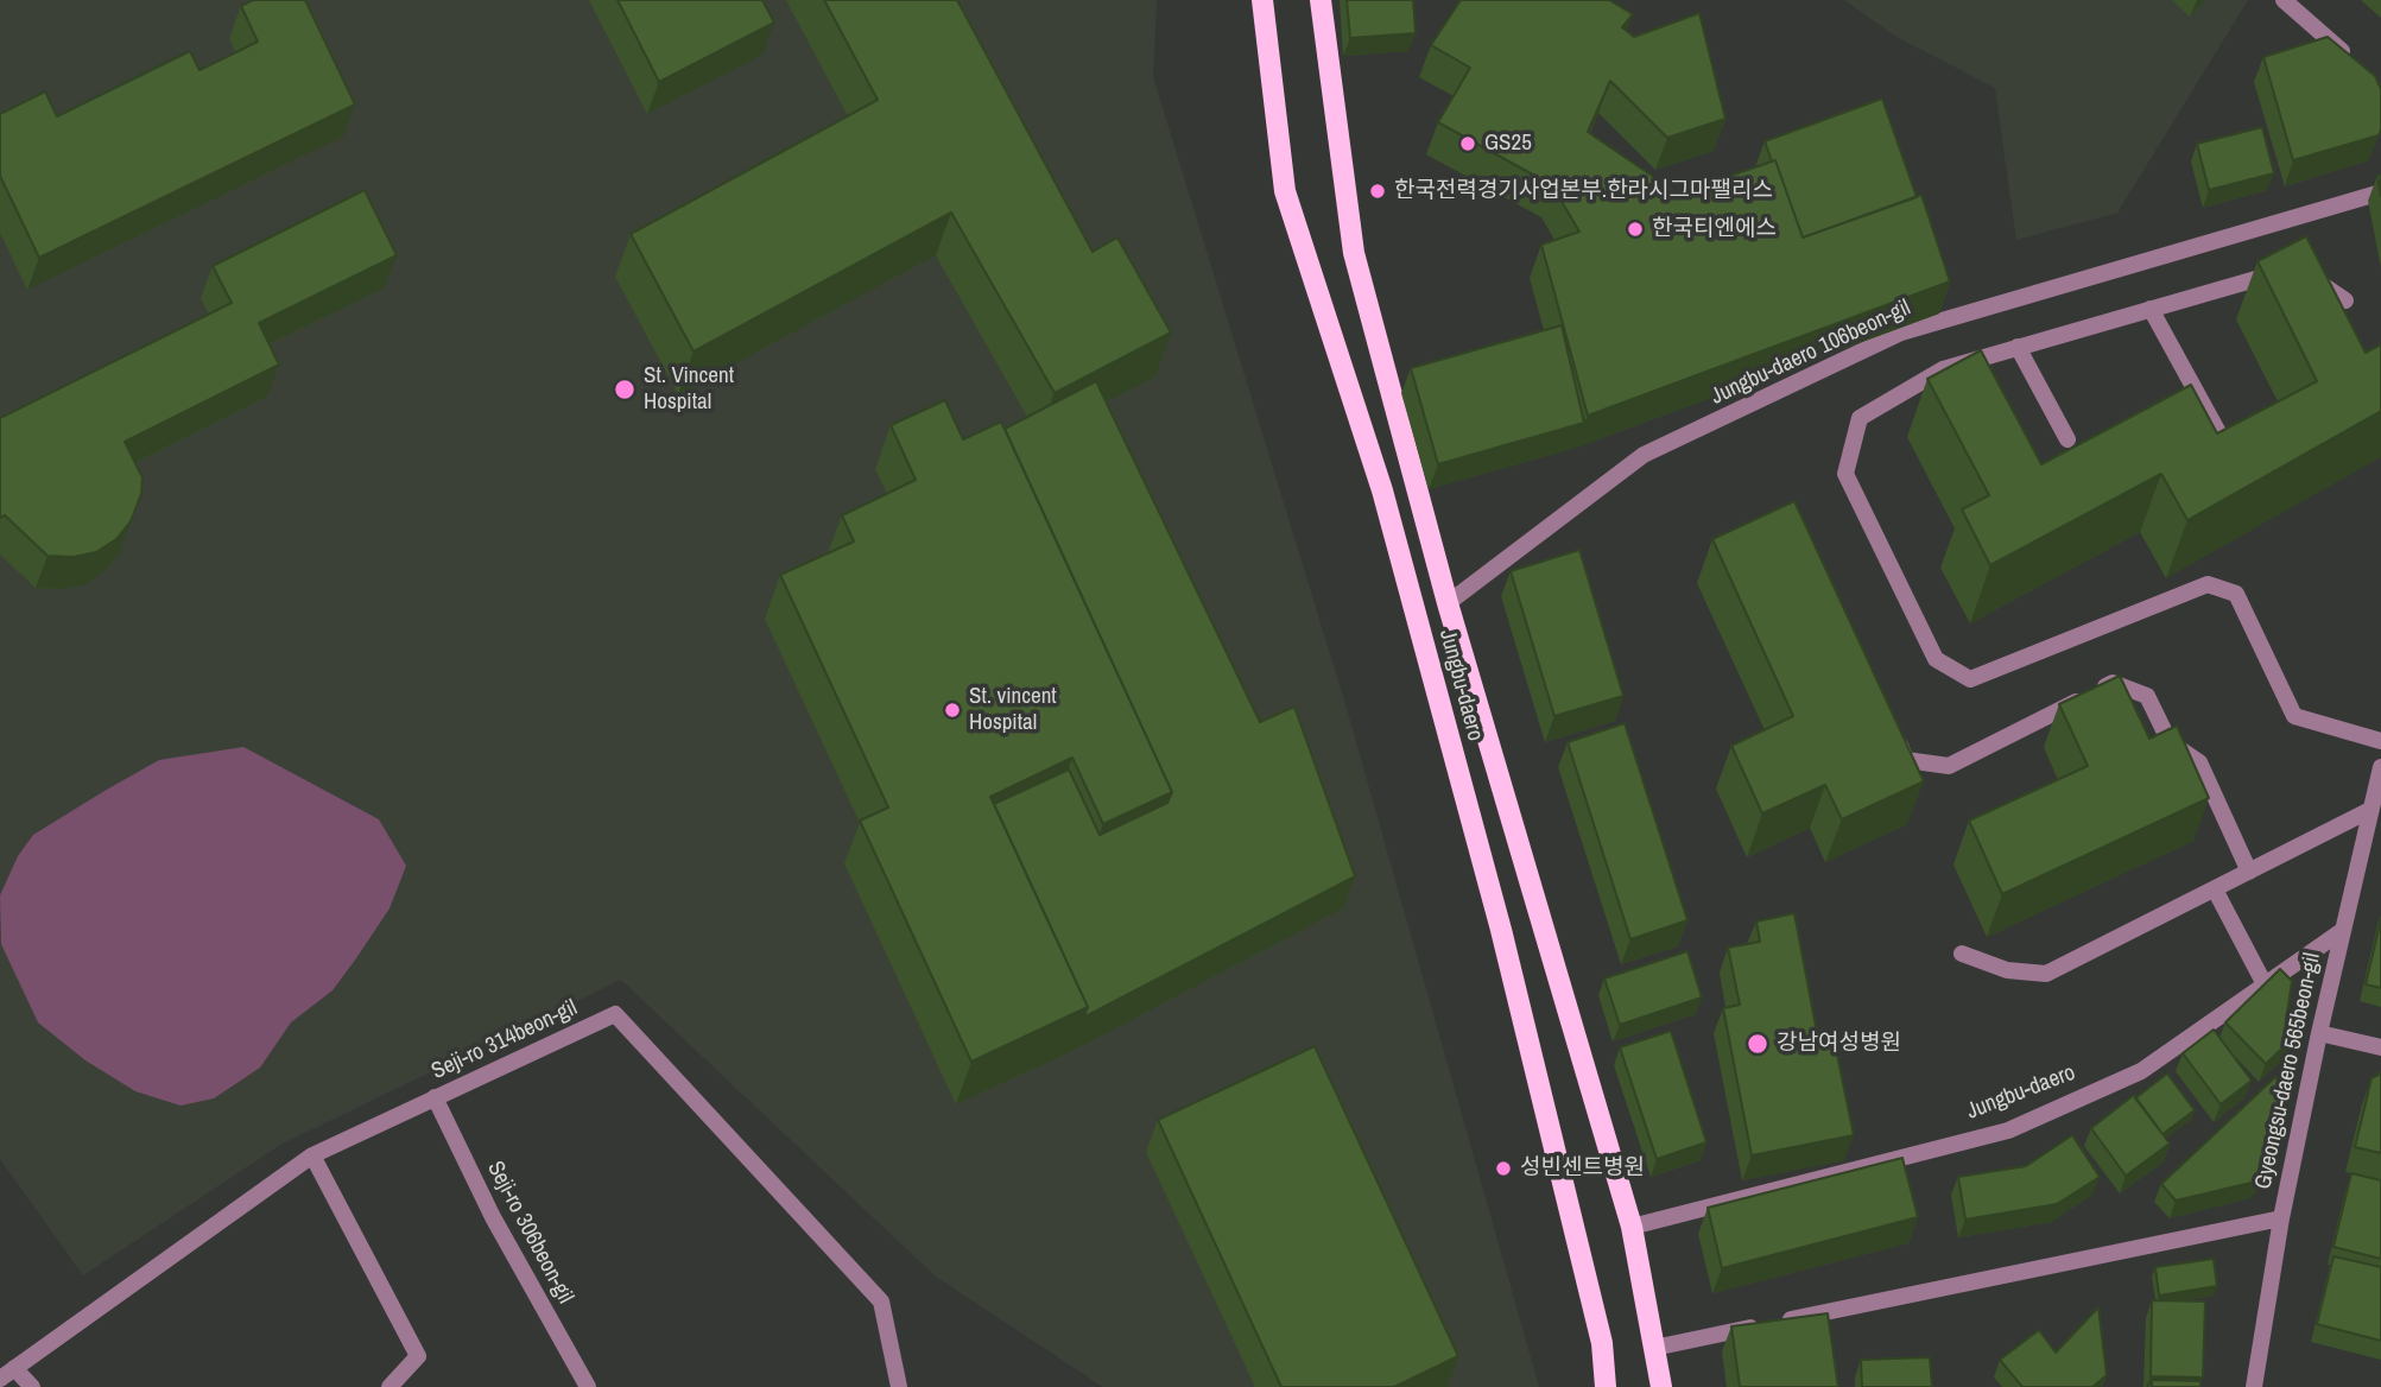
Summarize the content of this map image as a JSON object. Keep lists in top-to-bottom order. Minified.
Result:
{"streets":{"main road":["Jungbu-daero"],"street":["Jungbu-daero 106beon-gil","Seji-ro 314beon-gil","Gyeongsu-daero 565beon-gil","Seji-ro 306beon-gil"]},"crossings":[["Jungbu-daero 106beon-gil","Jungbu-daero"],["Jungbu-daero","Gyeongsu-daero 565beon-gil"],["Seji-ro 314beon-gil","Seji-ro 306beon-gil"]],"places":["GS25","한국전력경기사업본부.한라시그마팰리스","한국티엔에스","St. Vincent Hospital","St. vincent Hospital","강남여성병원","성빈센트병원"]}
